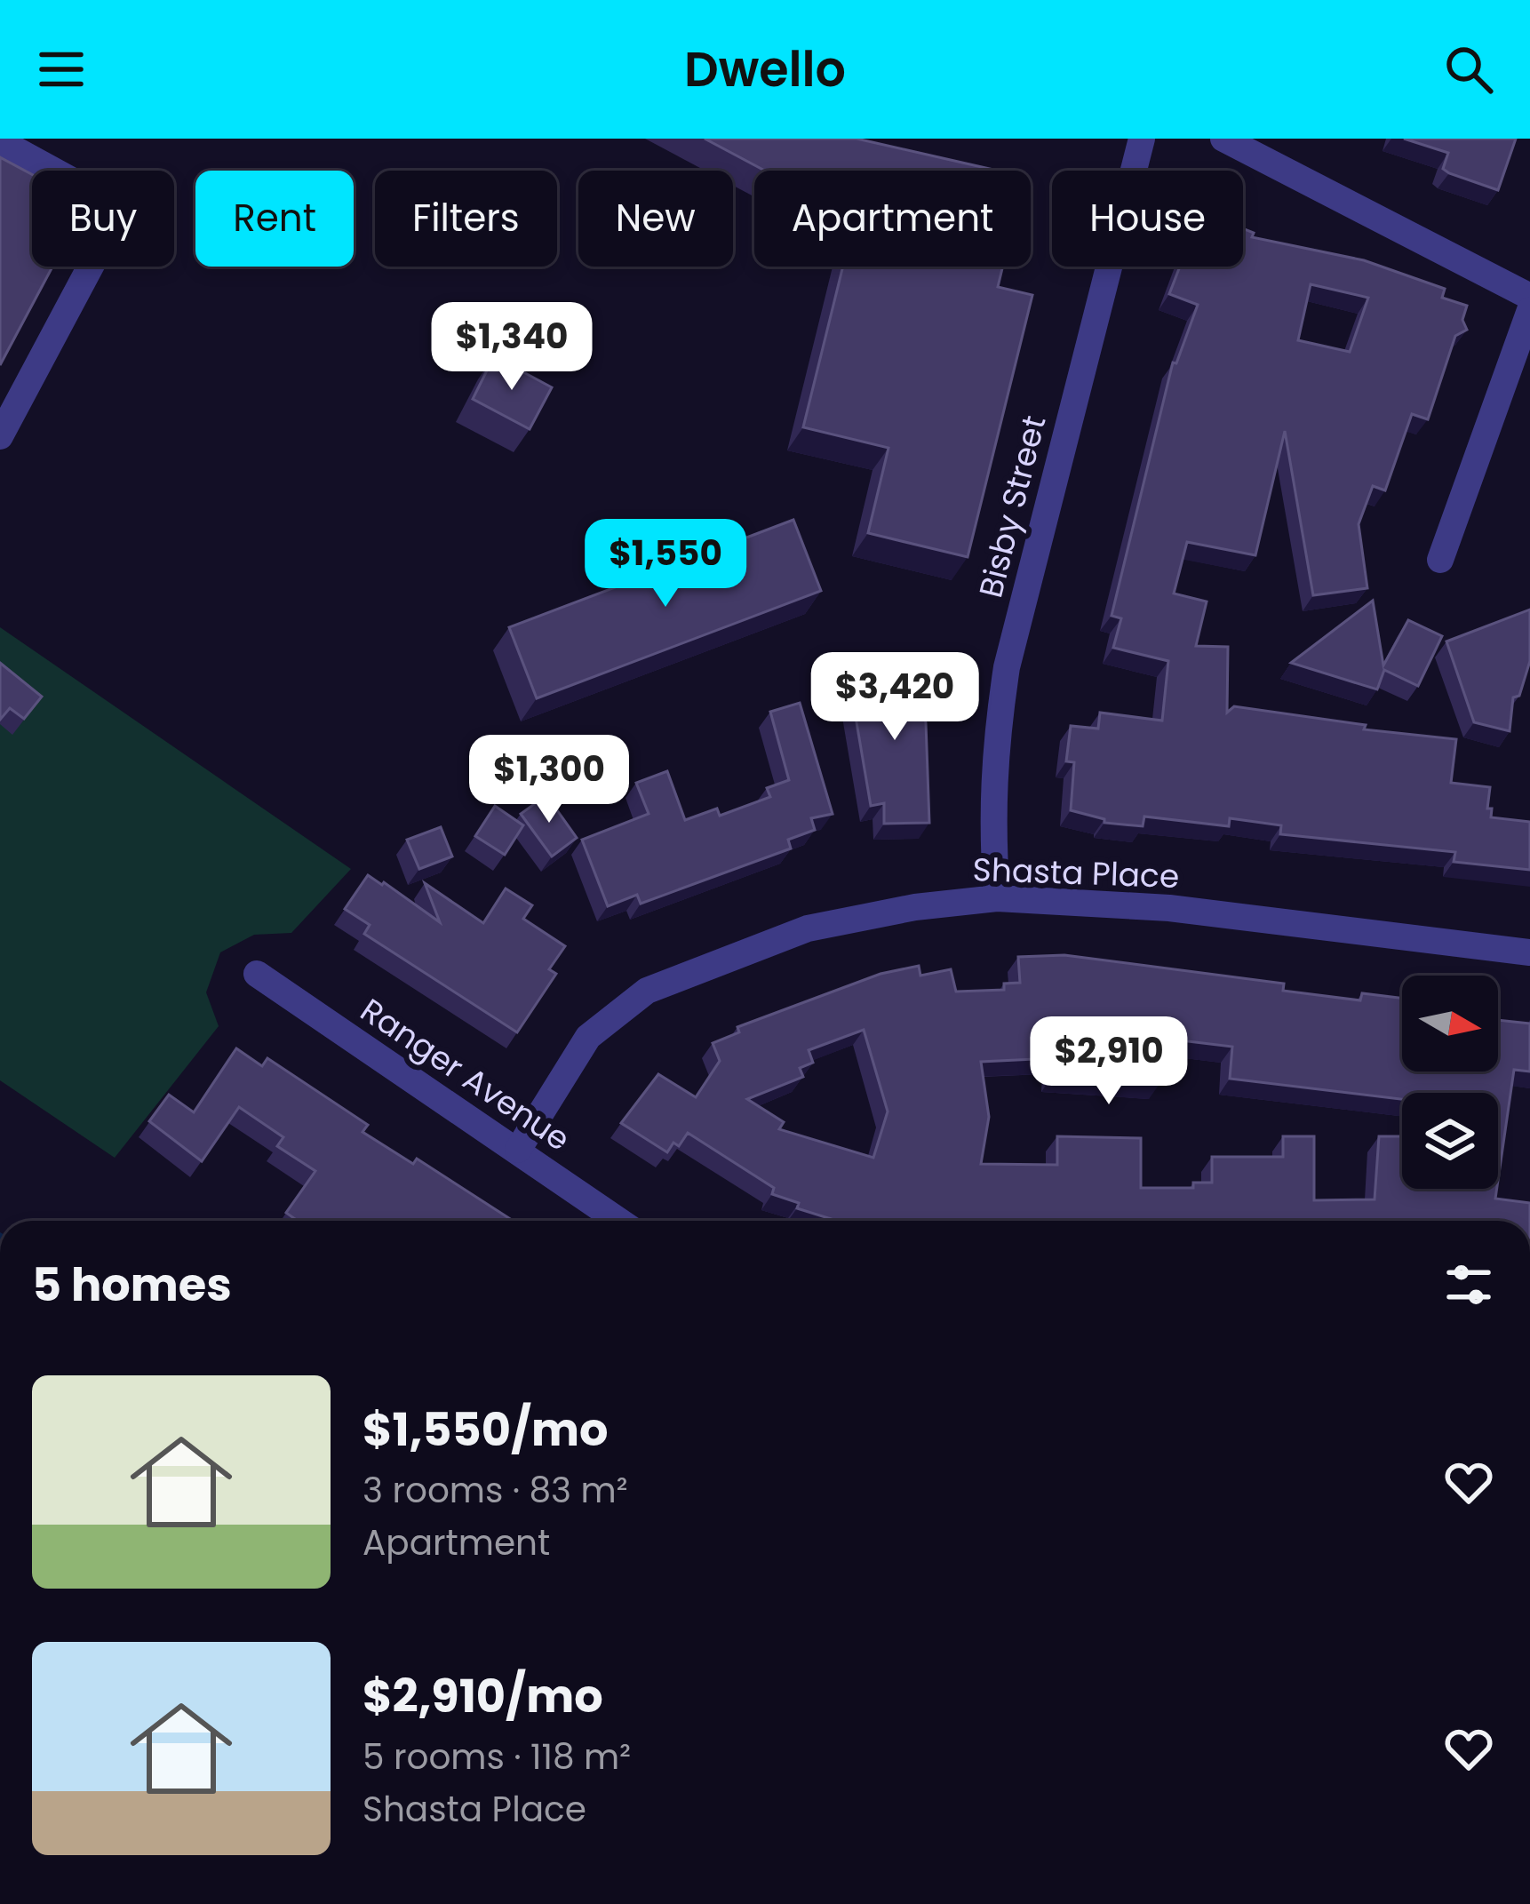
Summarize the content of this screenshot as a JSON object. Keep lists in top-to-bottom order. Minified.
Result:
{"streets":{"street":["Bisby Street","Shasta Place","Ranger Avenue"]},"crossings":[["Bisby Street","Shasta Place"],["Shasta Place","Ranger Avenue"]],"north":"right","page":{"header":"Dwello","chip":["Buy","Rent","Filters","New","Apartment","House"],"price":["$1,340","$1,550","$3,420","$1,300","$2,910"],"heading":"5 homes","list":[{"name":"$1,550/mo","note":"3 rooms · 83 m² · Apartment"},{"name":"$2,910/mo","note":"5 rooms · 118 m² · Shasta Place"}]}}
